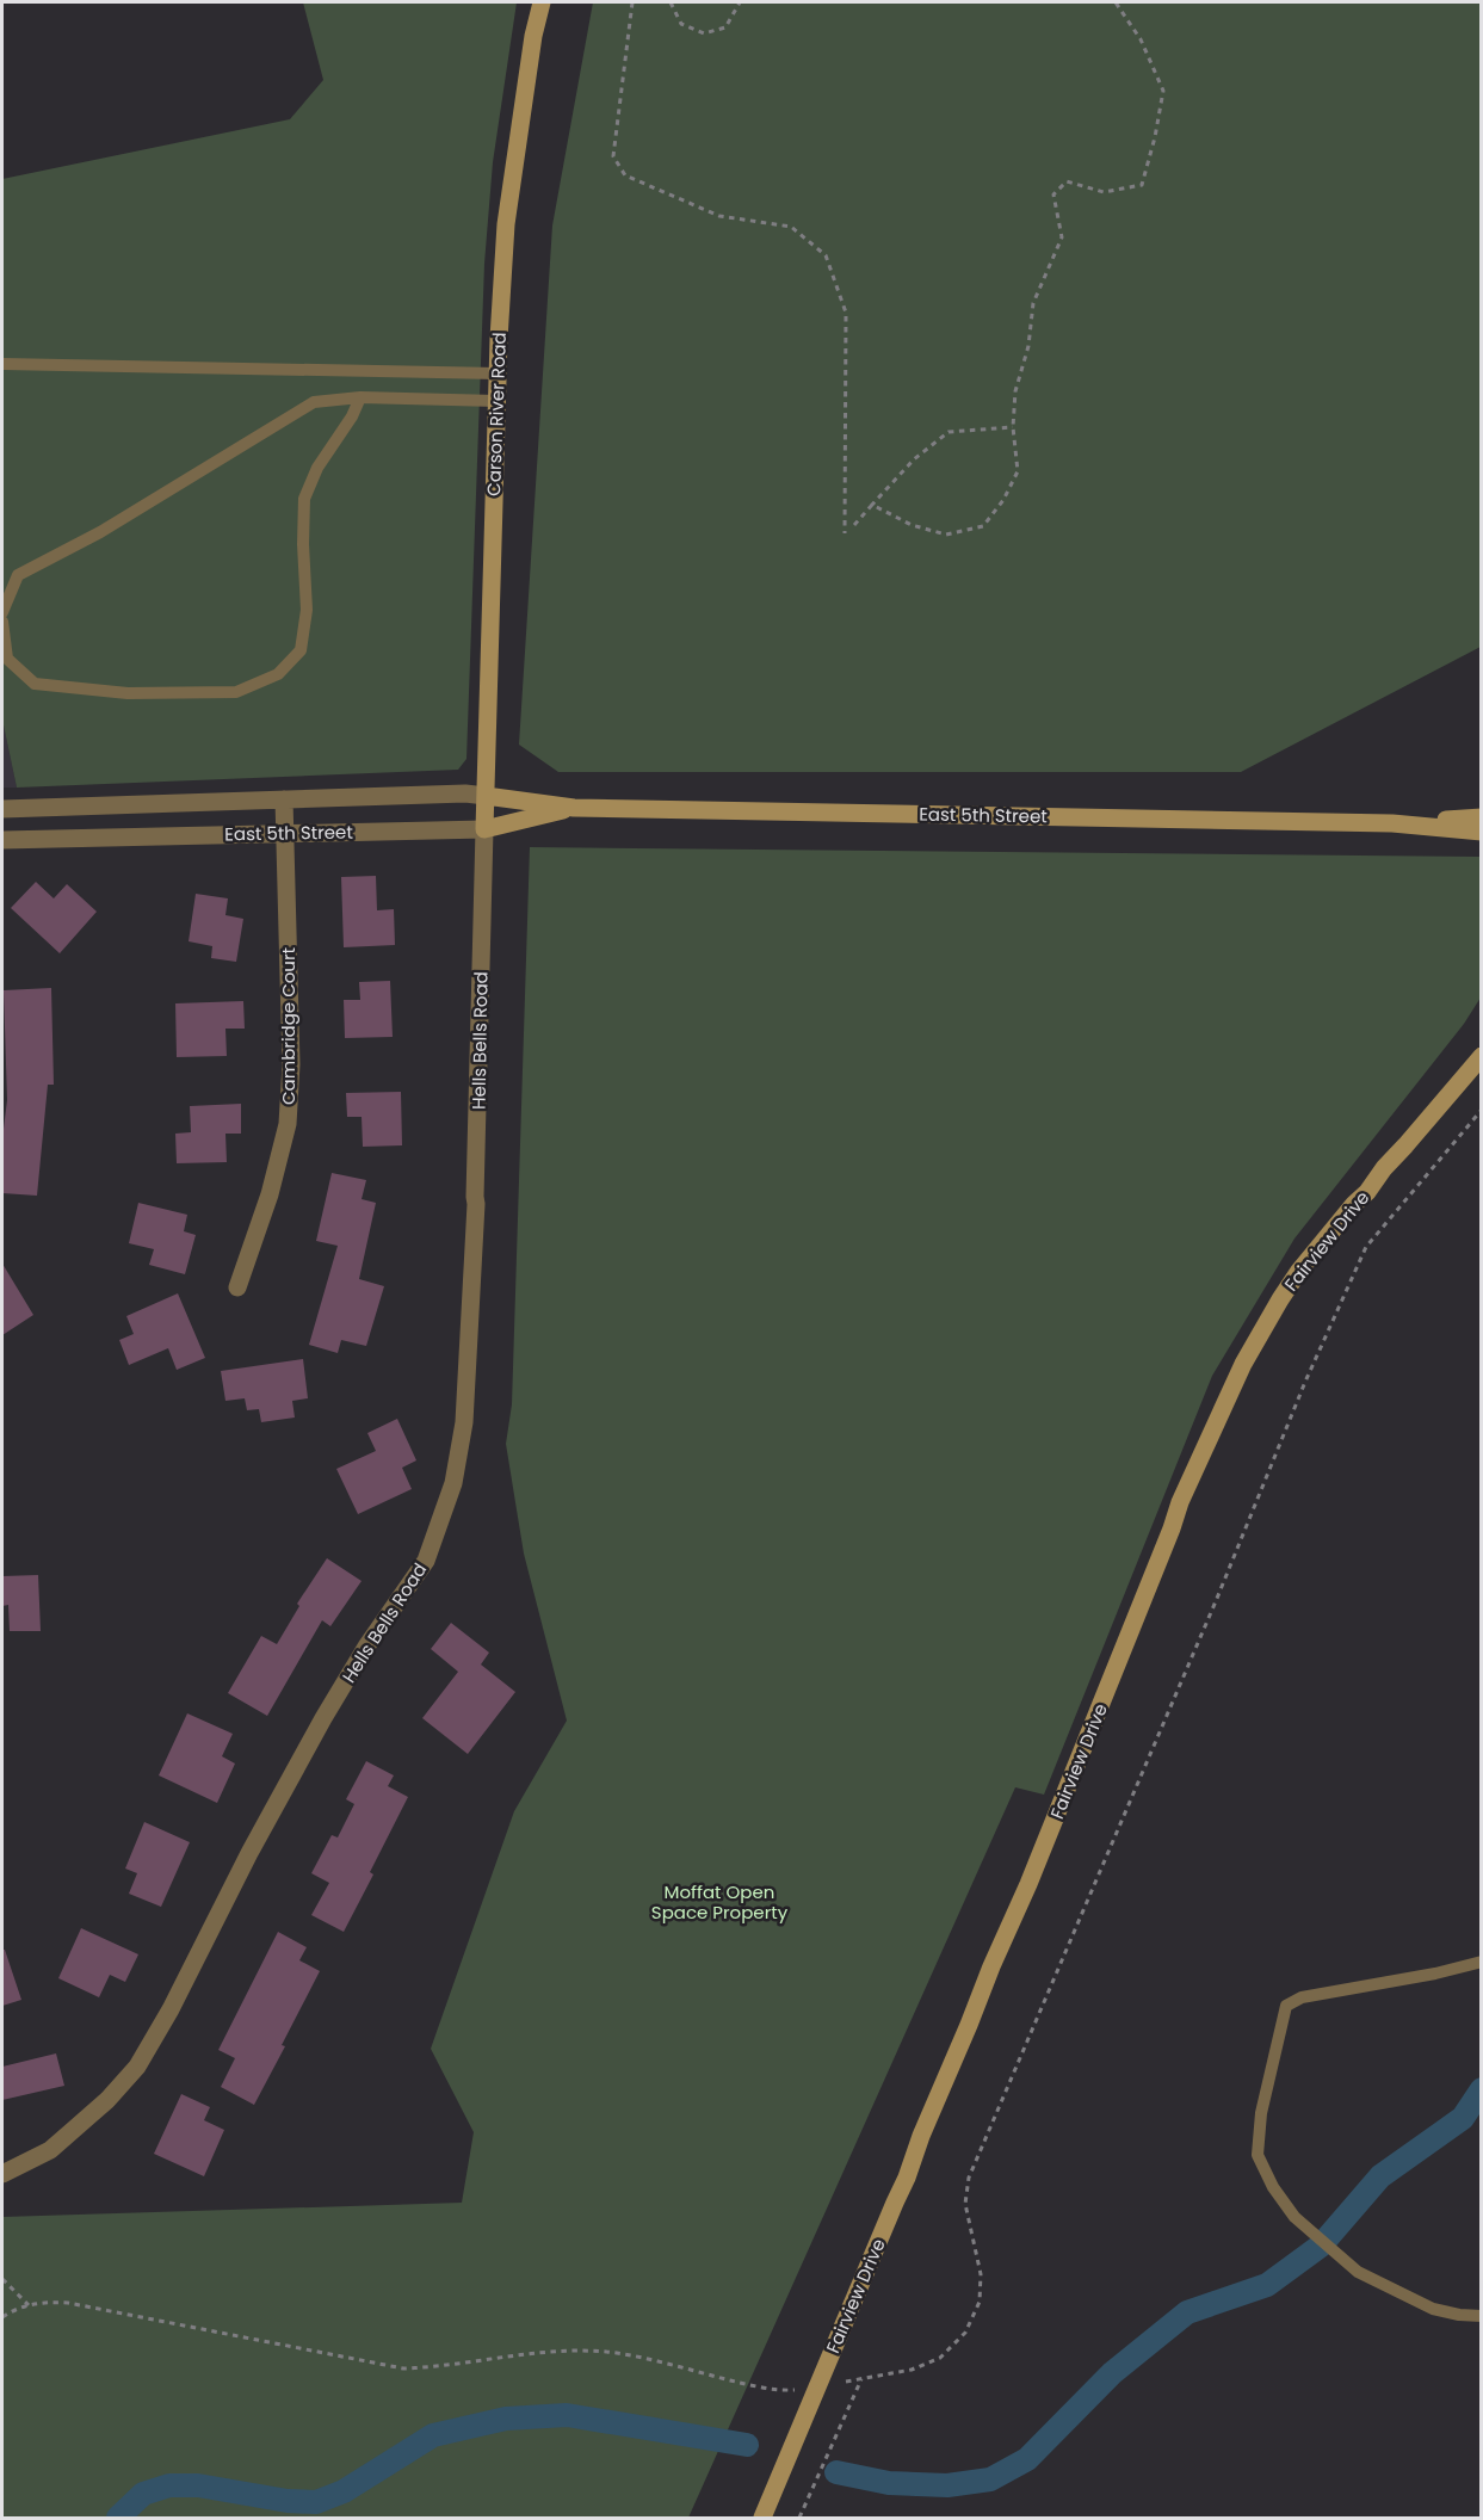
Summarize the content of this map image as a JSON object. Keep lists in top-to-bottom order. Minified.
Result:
{"streets":{"street":["Carson River Road","East 5th Street","Cambridge Court","Hells Bells Road","Fairview Drive"]},"crossings":[["Carson River Road","East 5th Street"],["Carson River Road","Hells Bells Road"],["East 5th Street","Cambridge Court"],["East 5th Street","Hells Bells Road"]],"parks":["Moffat Open Space Property"]}
